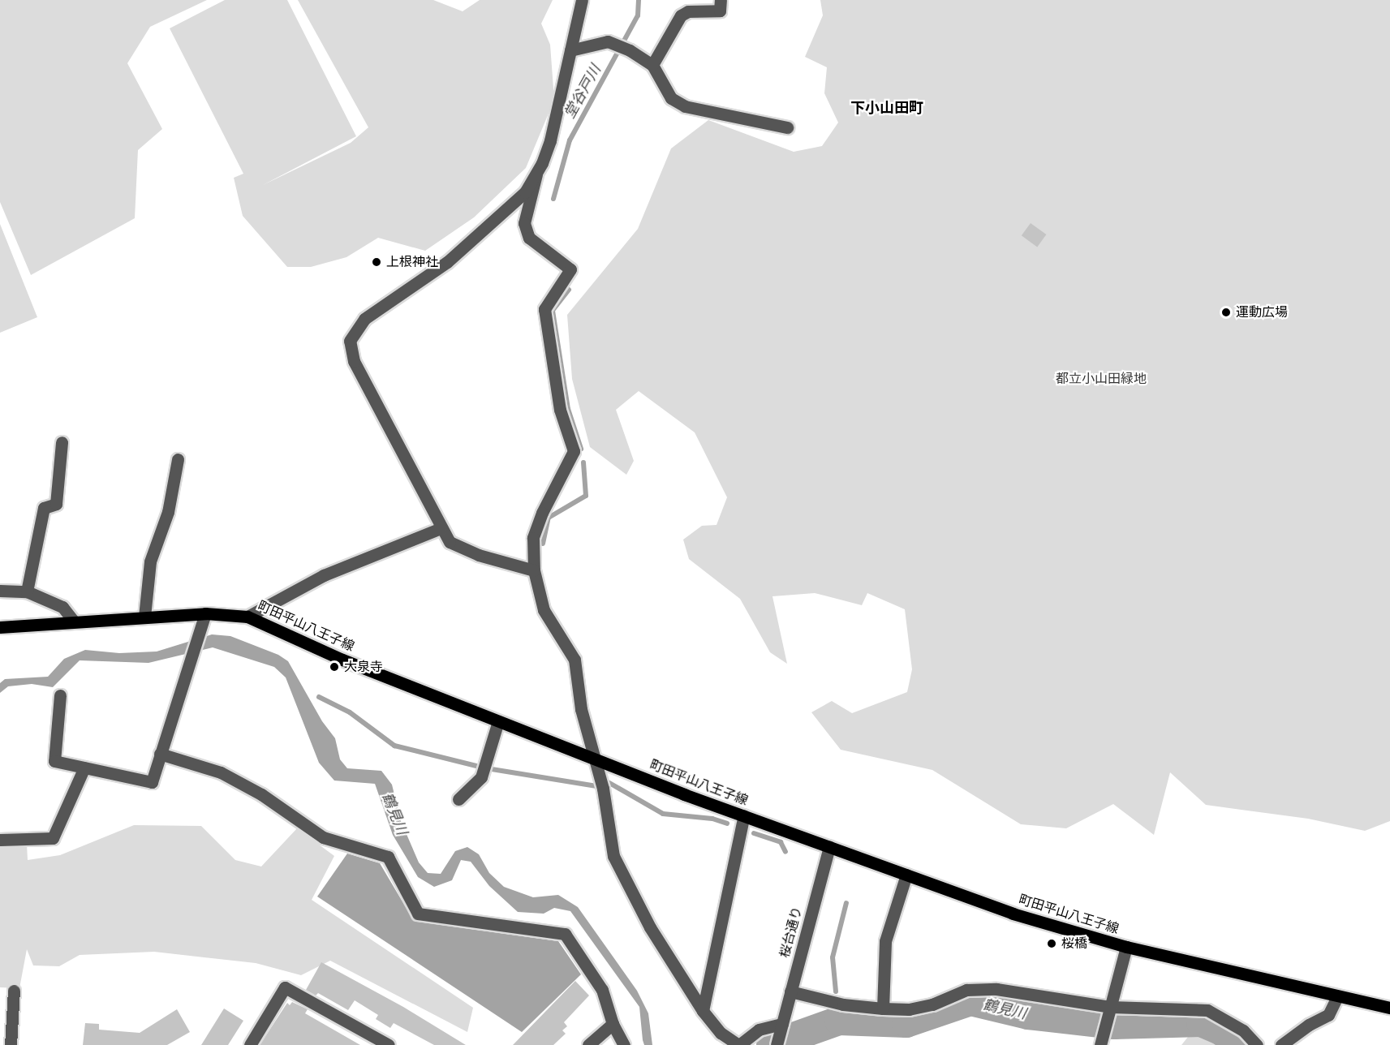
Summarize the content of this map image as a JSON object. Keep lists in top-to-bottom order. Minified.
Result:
{"streets":{"main road":["町田平山八王子線"],"street":["桜台通り"]},"crossings":[["町田平山八王子線","桜台通り"]],"districts":["下小山田町"],"water":["堂谷戸川","鶴見川"],"parks":["都立小山田緑地"],"places":["上根神社","運動広場","大泉寺","桜橋"]}
